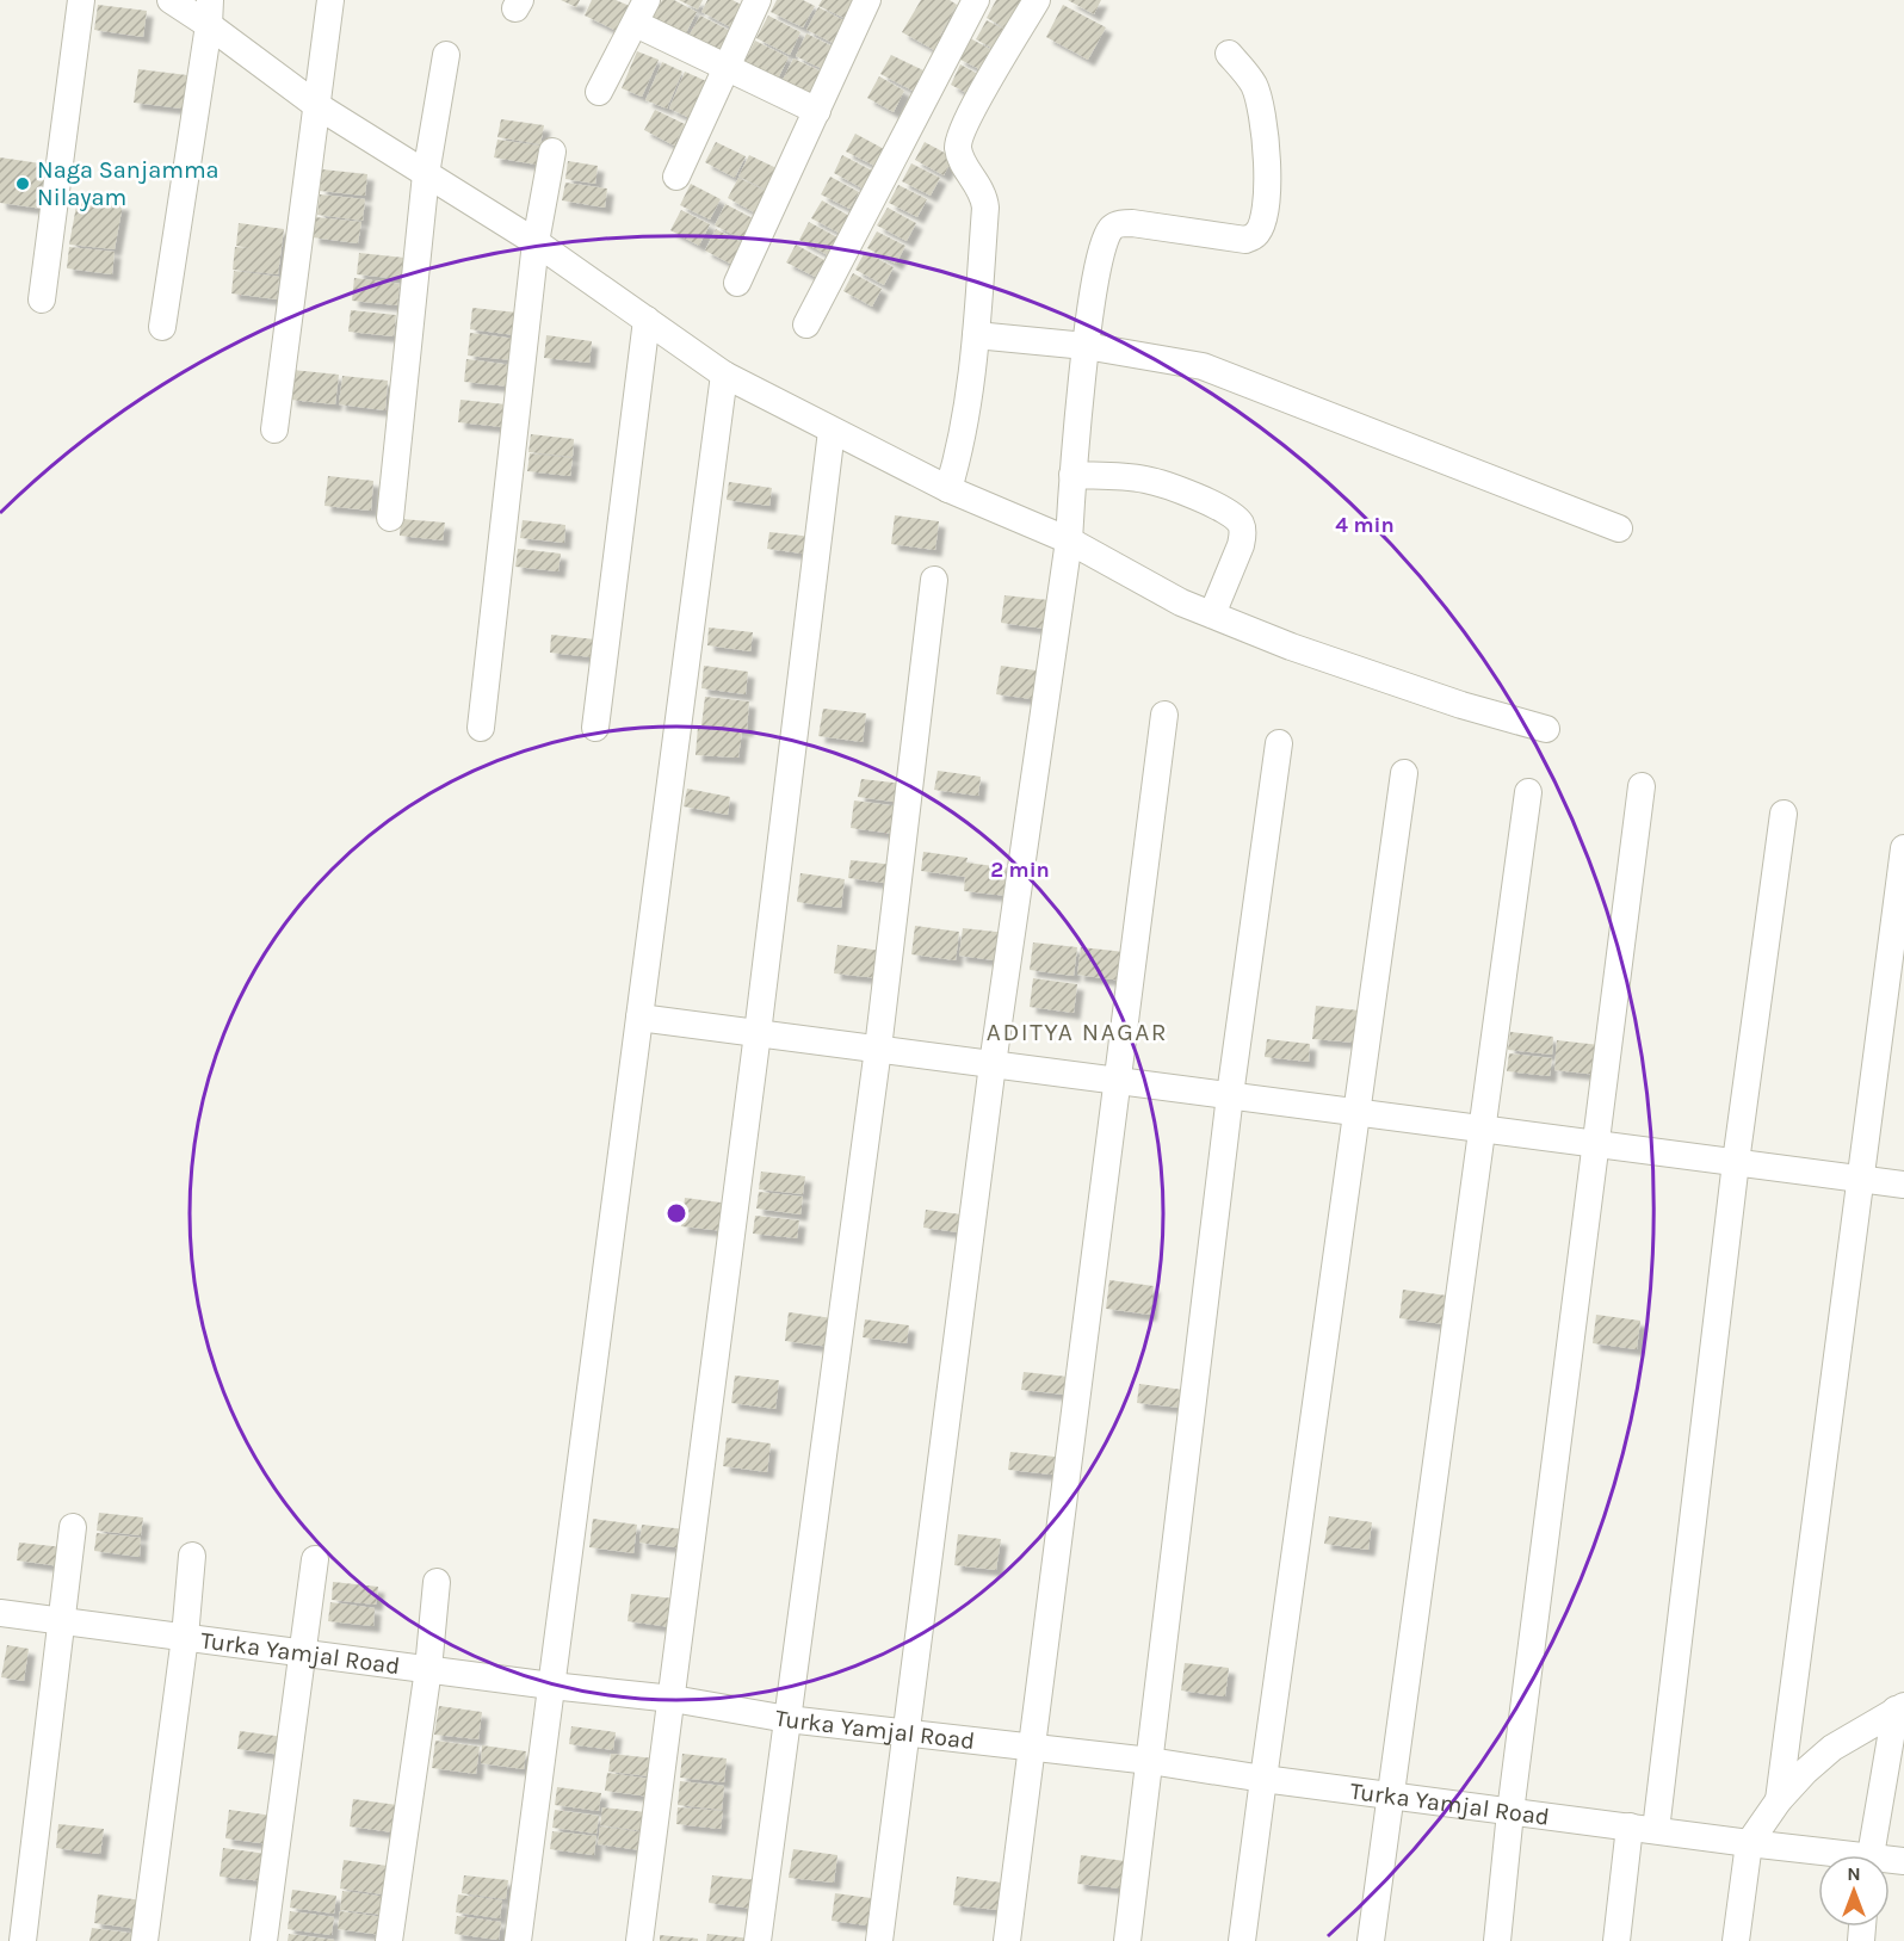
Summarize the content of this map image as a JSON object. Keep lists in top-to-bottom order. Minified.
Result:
{"streets":{"street":["Turka Yamjal Road"]},"districts":["ADITYA NAGAR"],"places":["Naga Sanjamma Nilayam"],"north":"top","rings":["4 min","2 min"]}
